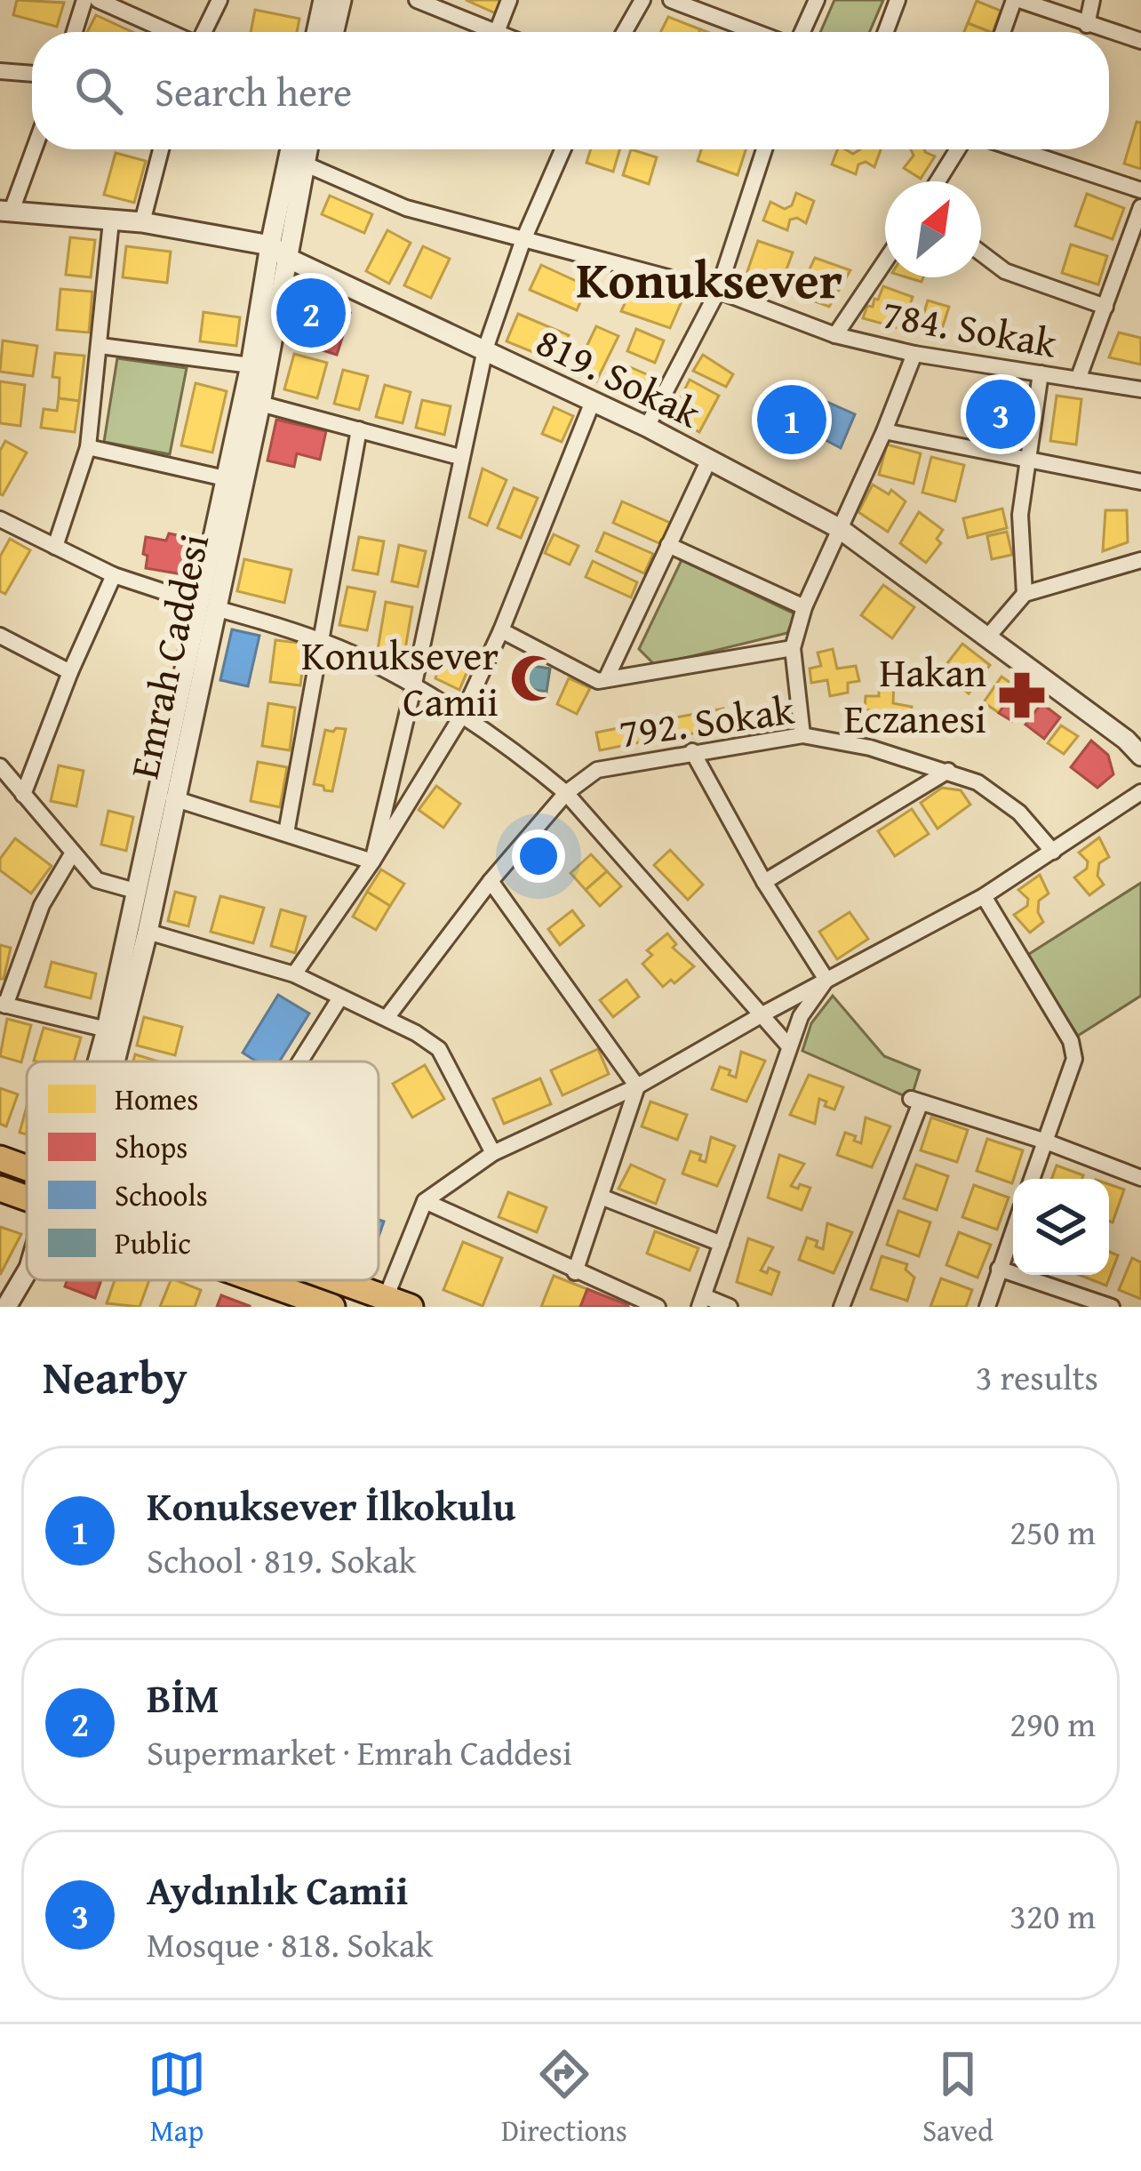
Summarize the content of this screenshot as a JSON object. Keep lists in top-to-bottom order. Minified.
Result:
{"streets":{"street":["784. Sokak","819. Sokak","Emrah Caddesi","792. Sokak"]},"crossings":[["784. Sokak","Emrah Caddesi"],["819. Sokak","Emrah Caddesi"]],"districts":["Konuksever"],"places":{"mosque":["Konuksever Camii"],"pharmacy":["Hakan Eczanesi"]},"legend":["Homes","Shops","Schools","Public"],"north":"top right","page":{"search":"Search here","pins":["2","3","1"],"heading":["Nearby","3 results"],"list":[{"mark":"1","name":"Konuksever İlkokulu","note":"School · 819. Sokak","value":"250 m"},{"mark":"2","name":"BİM","note":"Supermarket · Emrah Caddesi","value":"290 m"},{"mark":"3","name":"Aydınlık Camii","note":"Mosque · 818. Sokak","value":"320 m"}],"nav":["Map","Directions","Saved"]}}
